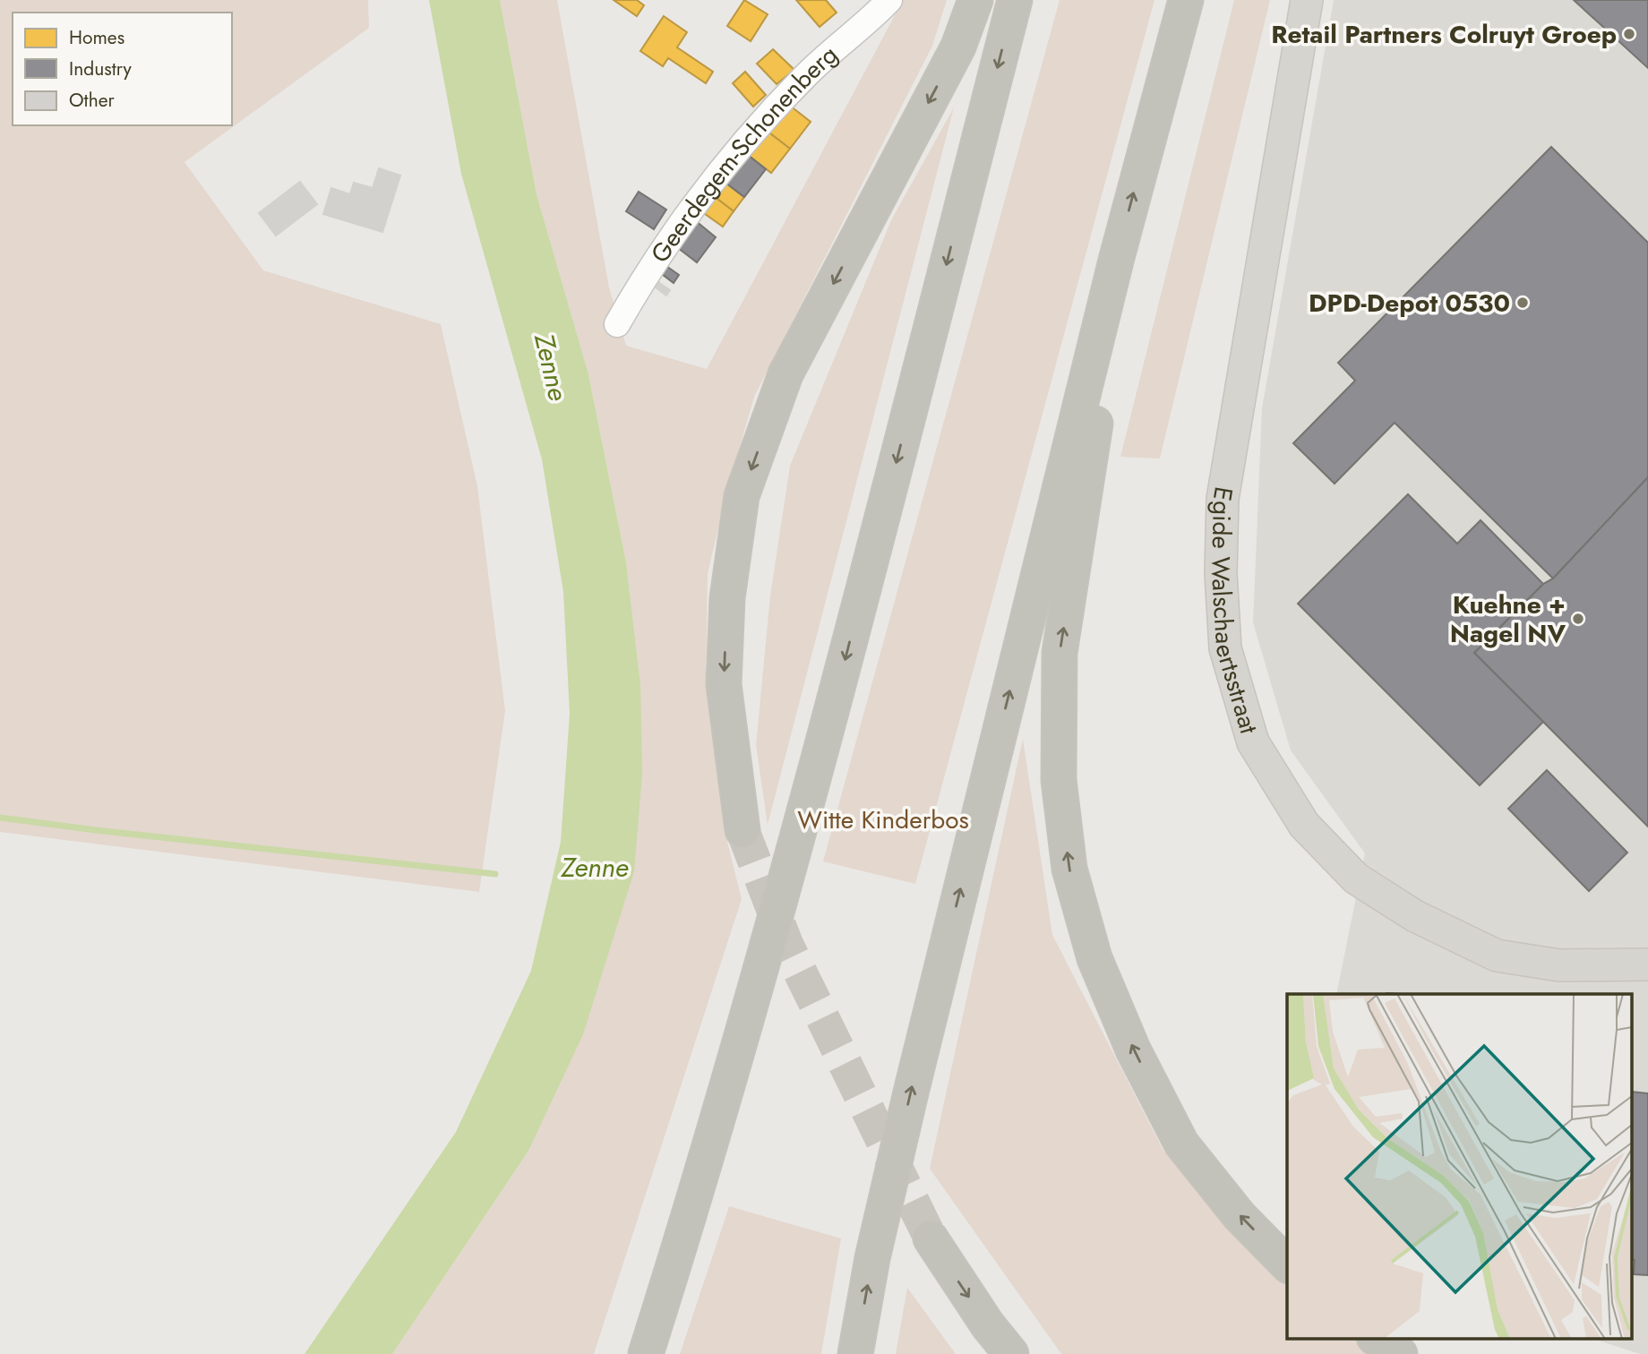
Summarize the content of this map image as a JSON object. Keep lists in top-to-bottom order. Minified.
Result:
{"streets":{"main road":["Egide Walschaertsstraat"],"street":["Geerdegem-Schonenberg"]},"water":["Zenne"],"parks":["Witte Kinderbos"],"places":["Retail Partners Colruyt Groep","DPD-Depot 0530","Kuehne + Nagel NV"],"legend":["Homes","Industry","Other"]}
